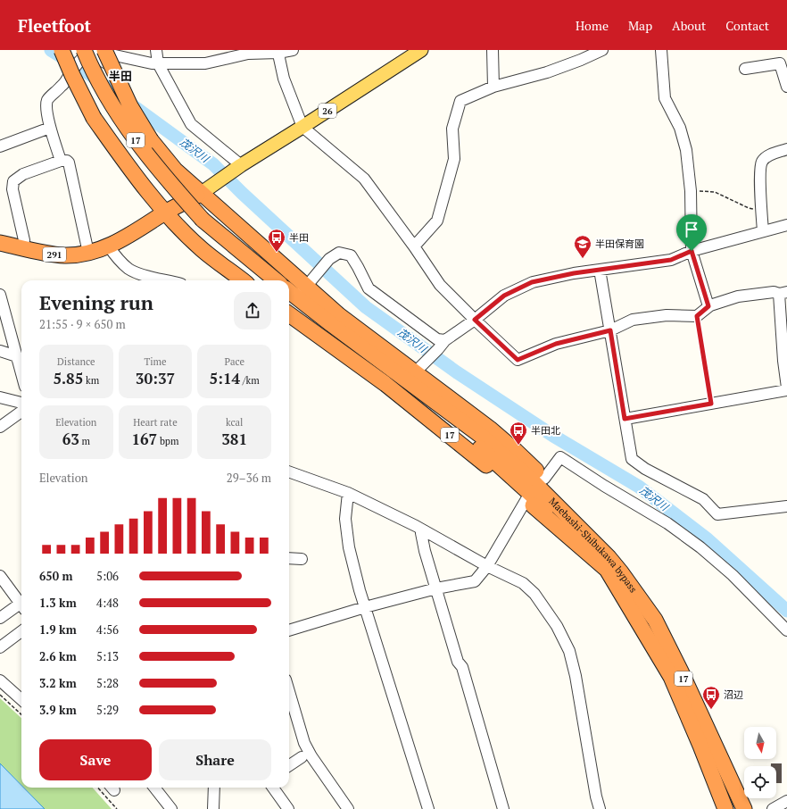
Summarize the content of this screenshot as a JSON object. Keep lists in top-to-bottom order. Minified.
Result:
{"streets":{"highway":["17","291","Maebashi-Shibukawa bypass"],"main road":["26"]},"crossings":[["26","17"],["26","291"],["17","291"],["17","Maebashi-Shibukawa bypass"]],"districts":["半田"],"water":["茂沢川"],"places":{"bus stop":["半田","半田北","沼辺"],"school or university":["半田保育園"]},"north":"bottom","page":{"header":"Fleetfoot","nav":["Home","Map","About","Contact"],"heading":["Evening run","21:55 · 9 × 650 m"],"stats":[["Distance","5.85 km"],["Time","30:37"],["Pace","5:14 /km"],["Elevation","63 m"],["Heart rate","167 bpm"],["kcal","381"]],"chart":["Elevation","29–36 m"],"list":[{"name":"650 m","note":"5:06"},{"name":"1.3 km","note":"4:48"},{"name":"1.9 km","note":"4:56"},{"name":"2.6 km","note":"5:13"},{"name":"3.2 km","note":"5:28"},{"name":"3.9 km","note":"5:29"}],"buttons":["Save","Share"]}}
